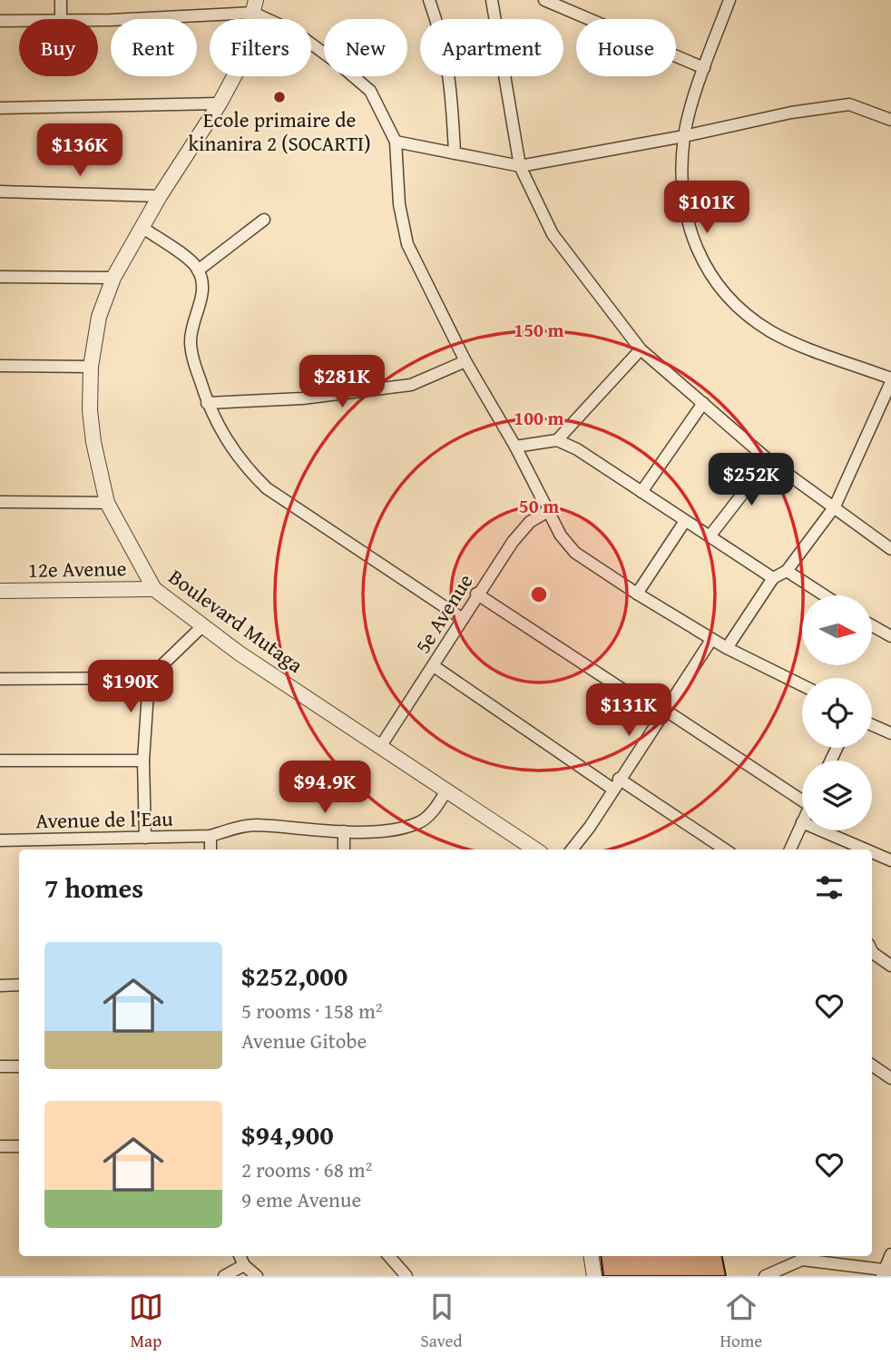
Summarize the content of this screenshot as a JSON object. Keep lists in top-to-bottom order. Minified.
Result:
{"streets":{"street":["12e Avenue","5e Avenue","Boulevard Mutaga","Avenue de l'Eau"]},"crossings":[["12e Avenue","Boulevard Mutaga"],["5e Avenue","Boulevard Mutaga"],["Boulevard Mutaga","Avenue de l'Eau"]],"places":["Ecole primaire de kinanira 2 (SOCARTI)"],"north":"right","page":{"chip":["Buy","Rent","Filters","New","Apartment","House"],"price":["$136K","$101K","$281K","$252K","$190K","$131K","$94.9K"],"heading":"7 homes","list":[{"name":"$252,000","note":"5 rooms · 158 m² · Avenue Gitobe"},{"name":"$94,900","note":"2 rooms · 68 m² · 9 eme Avenue"}],"tabs":["Map","Saved","Home"]},"rings":["150 m","100 m","50 m"]}
